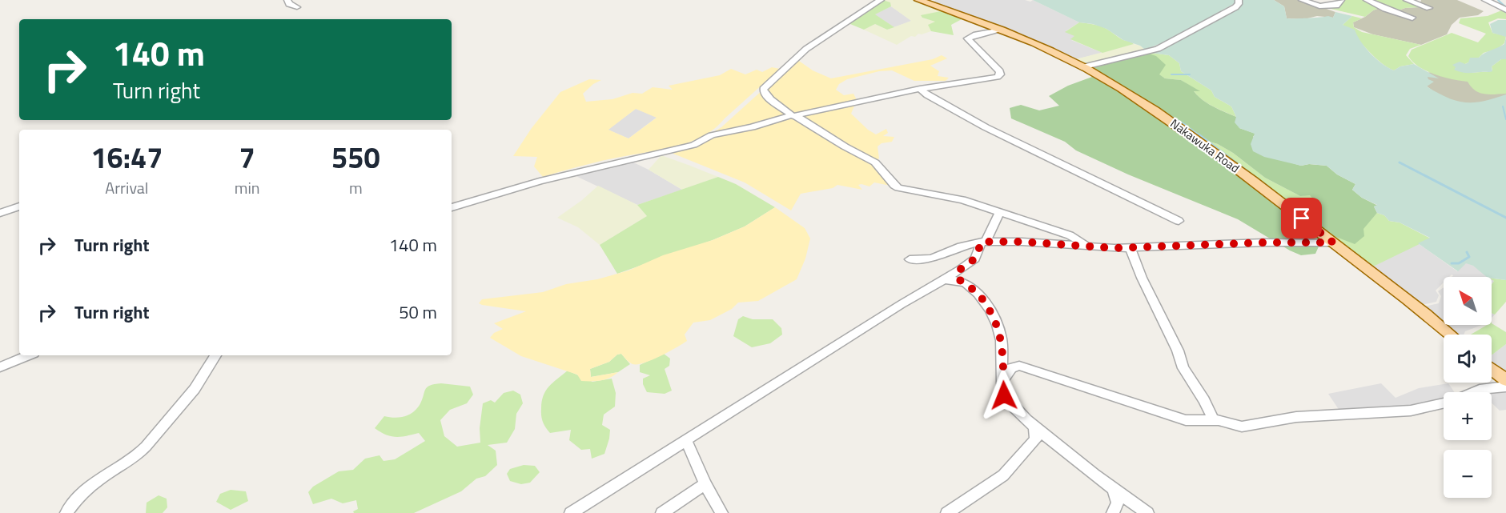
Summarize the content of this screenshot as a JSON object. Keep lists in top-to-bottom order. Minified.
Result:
{"streets":{"main road":["Nakawuka Road"]},"north":"top left","page":{"turn":["140 m","Turn right"],"eta":["16:47","Arrival","7","min","550","m"],"list":[{"name":"Turn right","value":"140 m"},{"name":"Turn right","value":"50 m"}],"map_buttons":["+","−"]}}
